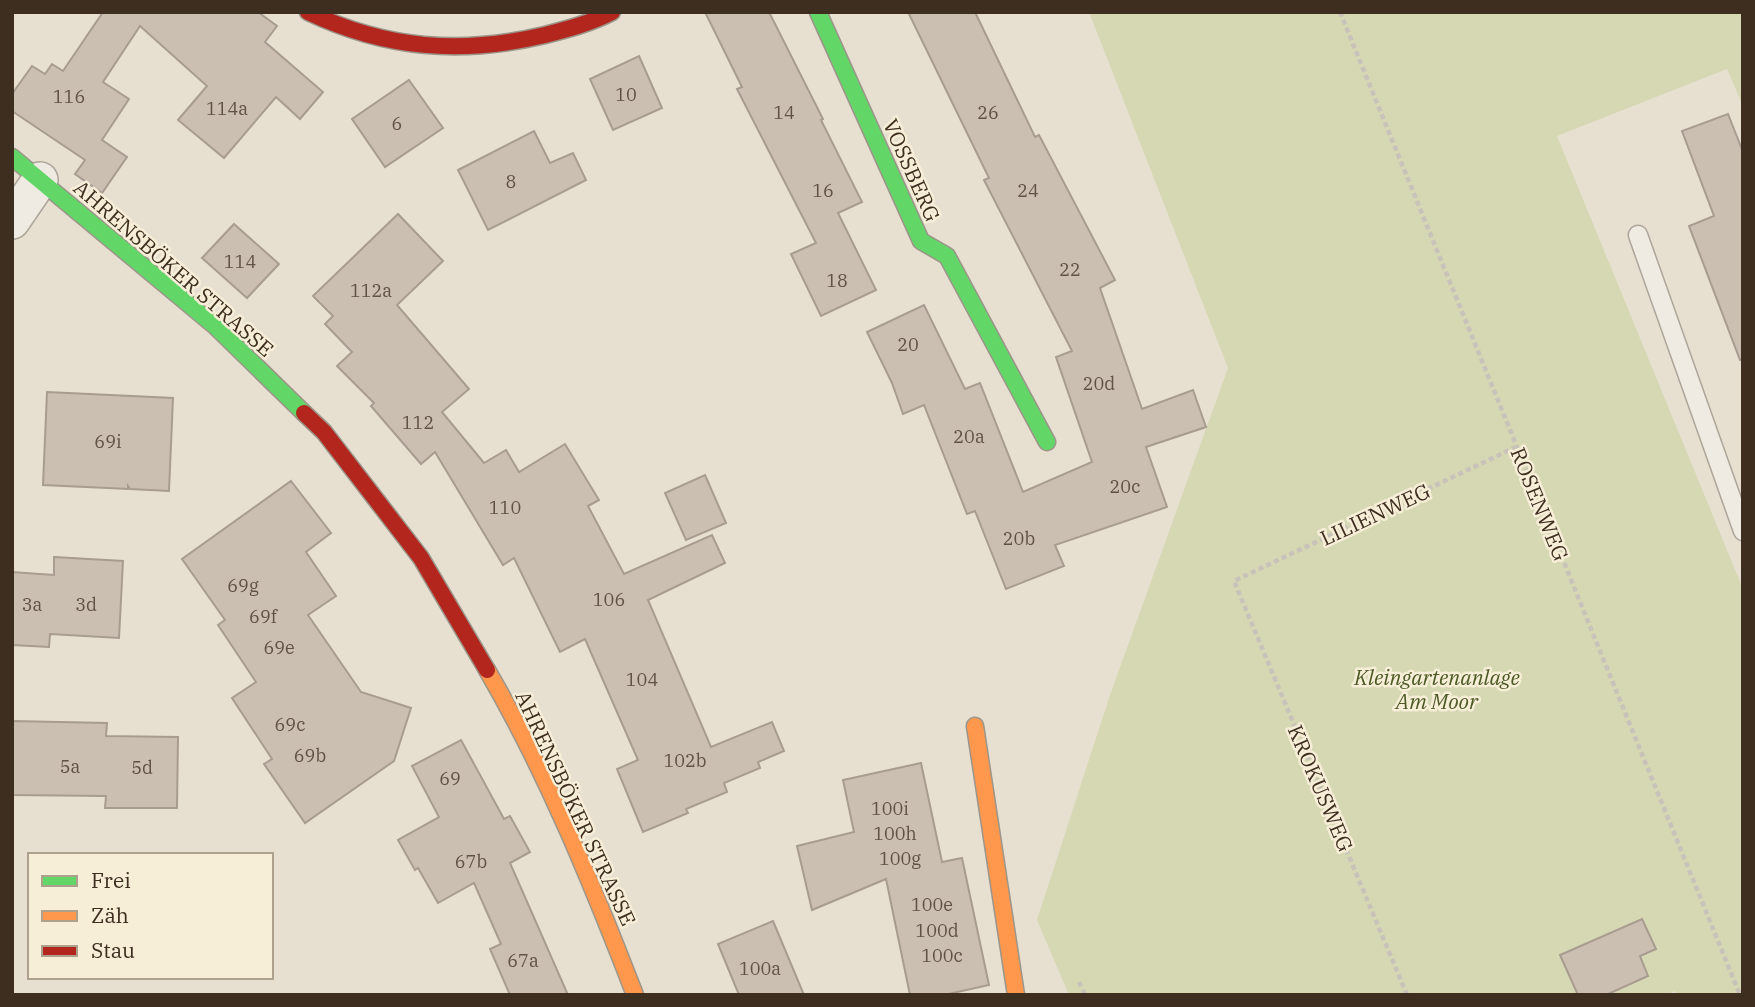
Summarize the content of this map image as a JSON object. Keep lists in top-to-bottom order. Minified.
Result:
{"streets":{"street":["VOSSBERG","AHRENSBÖKER STRASSE"],"path":["ROSENWEG","LILIENWEG","KROKUSWEG"]},"crossings":[["ROSENWEG","LILIENWEG"],["LILIENWEG","KROKUSWEG"]],"parks":["Kleingartenanlage Am Moor"],"house_numbers":["10","116","114a","14","26","6","8","16","24","114","22","18","112a","20","20d","112","20a","69i","20c","110","20b","69g","106","3a","3d","69f","69e","104","69c","69b","102b","5a","5d","69","100i","100h","100g","67b","100e","100d","100c","67a","100a"],"legend":["Frei","Zäh","Stau"]}
